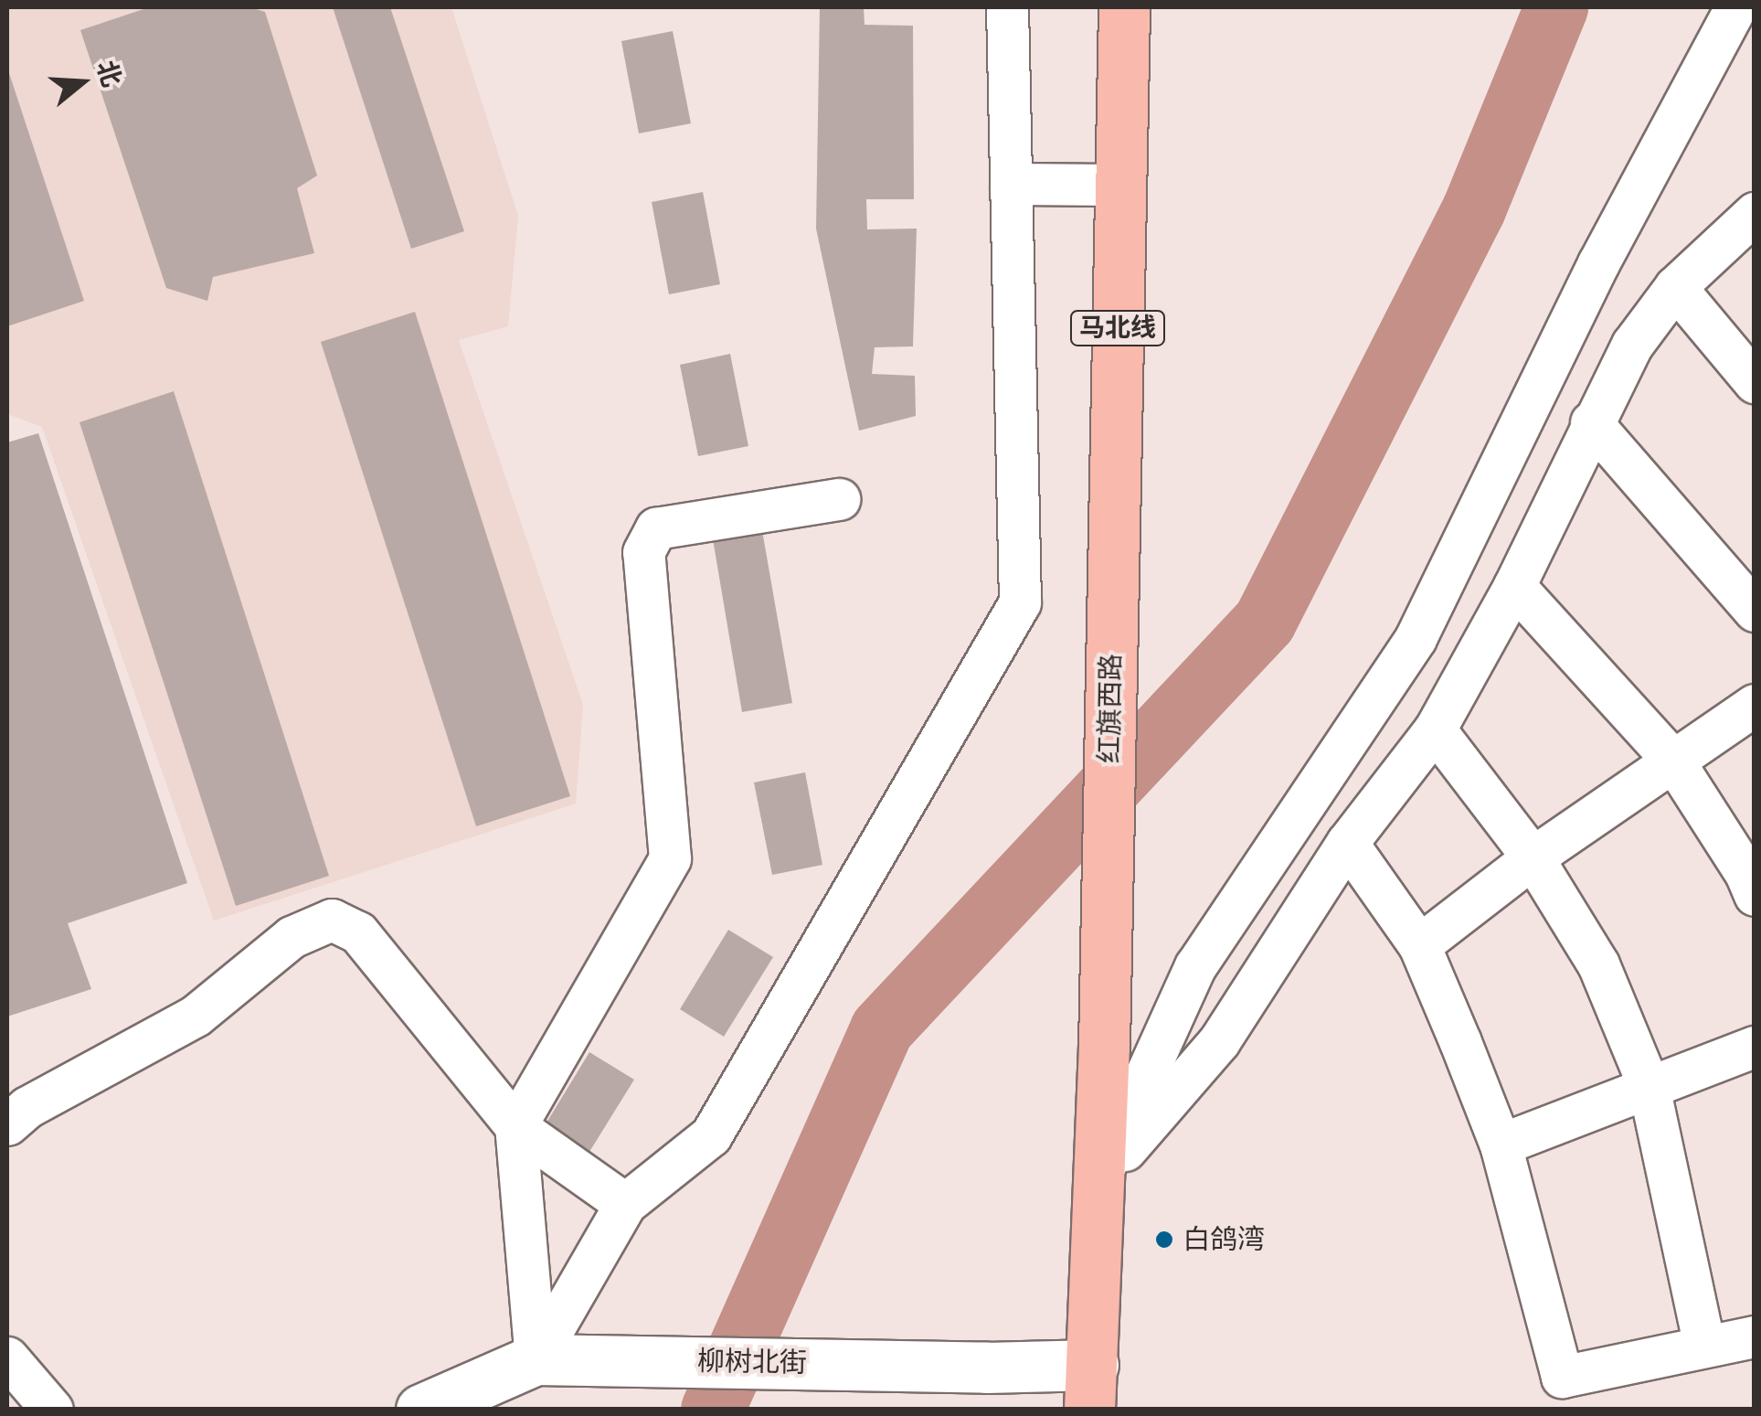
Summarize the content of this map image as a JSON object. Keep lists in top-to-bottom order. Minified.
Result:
{"streets":{"main road":["马北线","红旗西路"],"street":["柳树北街"]},"crossings":[["红旗西路","柳树北街"]],"places":["白鸽湾"],"north":"right"}
